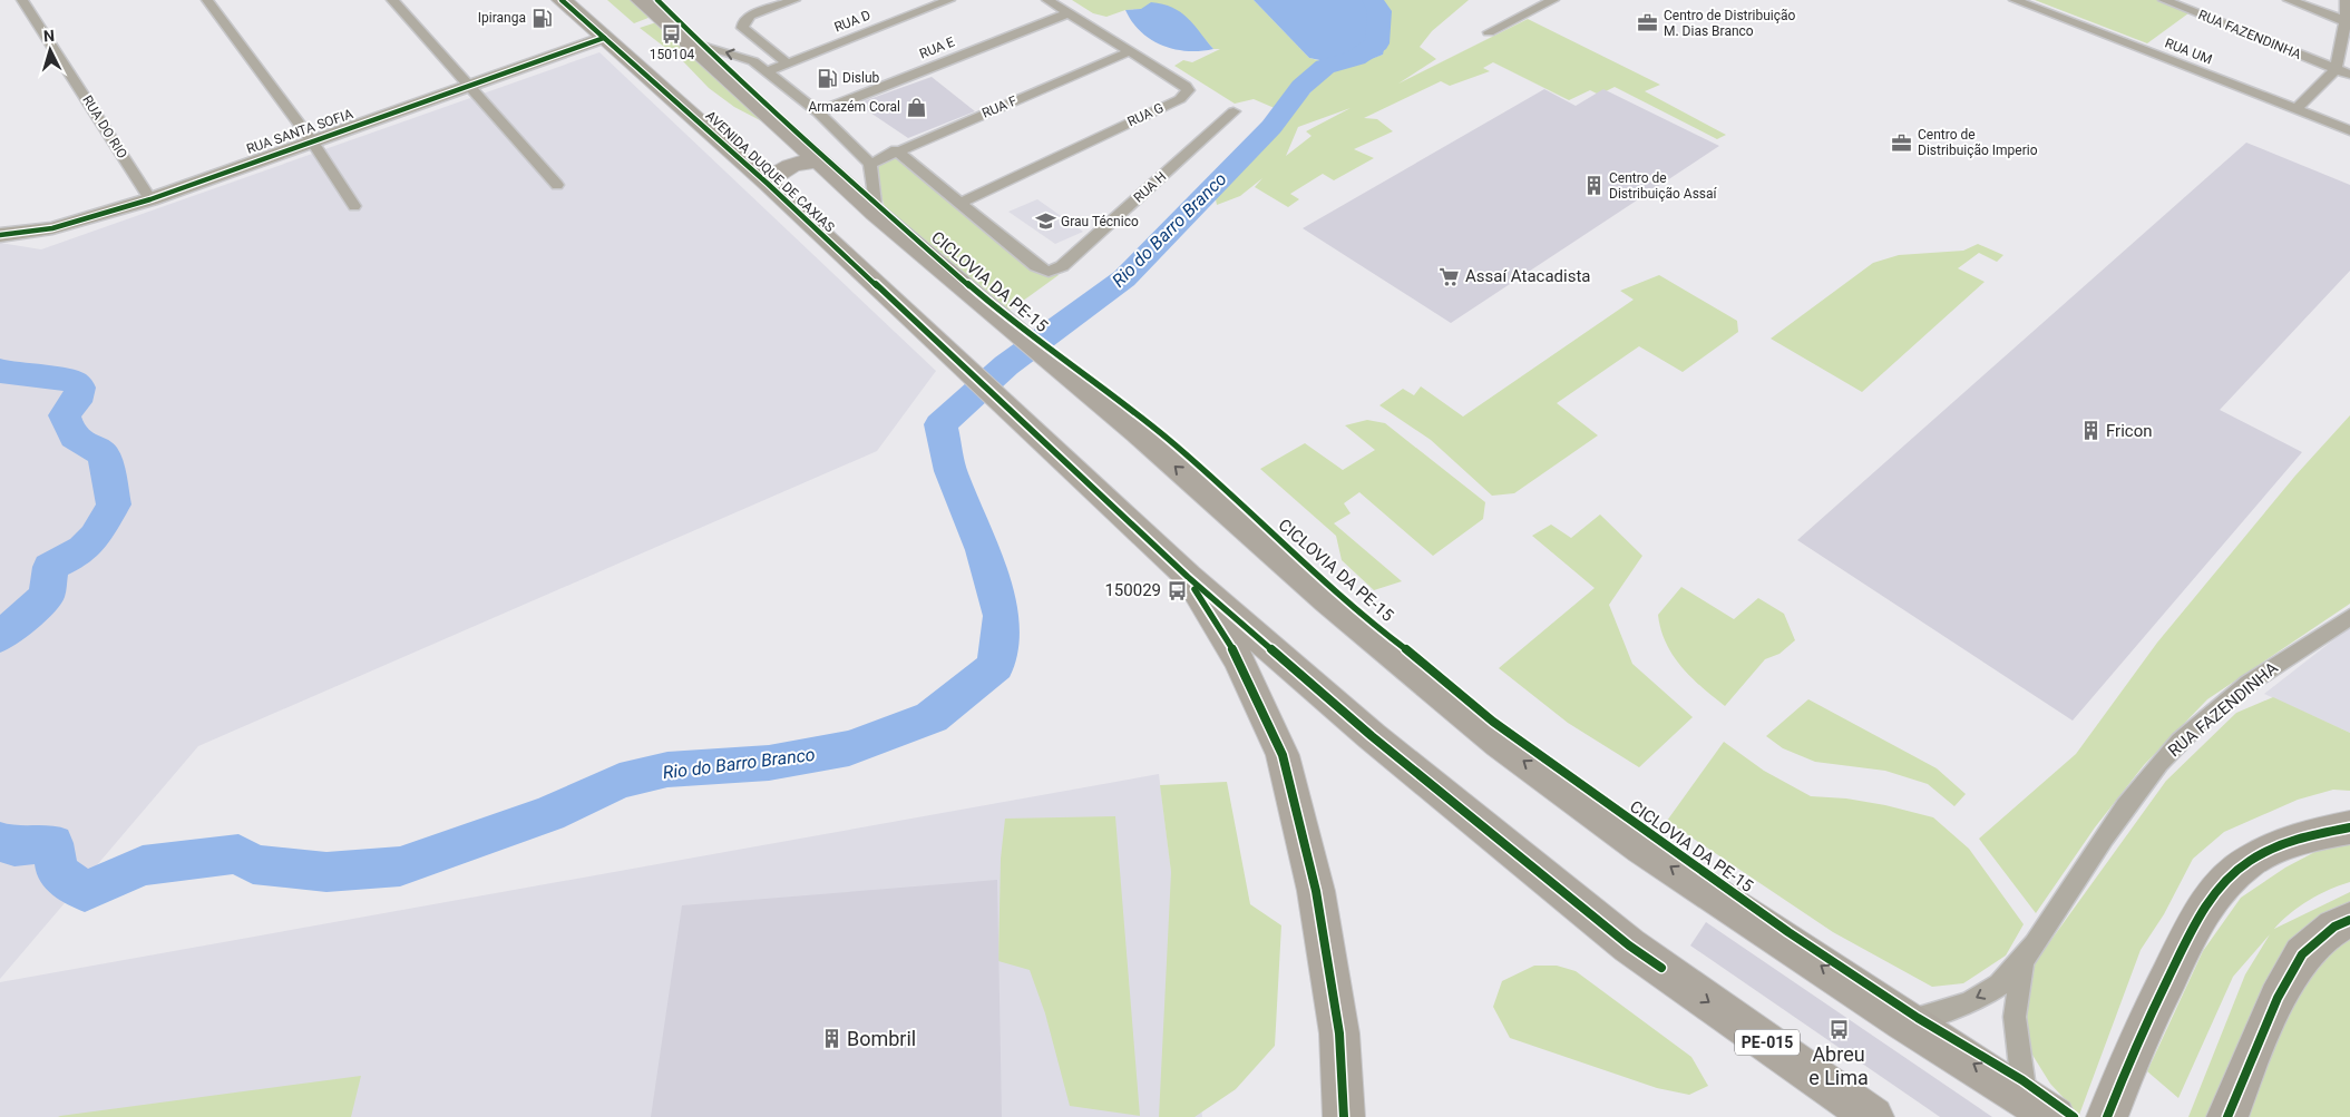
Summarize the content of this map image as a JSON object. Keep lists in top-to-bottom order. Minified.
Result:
{"streets":{"highway":["AVENIDA DUQUE DE CAXIAS","PE-015"],"street":["RUA D","RUA FAZENDINHA","RUA E","RUA UM","RUA F","RUA G","RUA DO RIO","RUA SANTA SOFIA","RUA H"],"cycle path":["CICLOVIA DA PE-15"]},"crossings":[["RUA E","RUA G"],["RUA F","RUA G"],["RUA G","RUA H"],["RUA DO RIO","RUA SANTA SOFIA"],["RUA SANTA SOFIA","AVENIDA DUQUE DE CAXIAS"],["AVENIDA DUQUE DE CAXIAS","PE-015"]],"water":["Rio do Barro Branco"],"places":{"fuel station":["Ipiranga","Dislub"],"office":["Centro de Distribuição M. Dias Branco","Centro de Distribuição Imperio"],"bus stop":["150104","150029","Abreu e Lima"],"shop":["Armazém Coral"],"building":["Centro de Distribuição Assaí","Fricon","Bombril"],"school or university":["Grau Técnico"],"supermarket":["Assaí Atacadista"]},"north":"top"}
